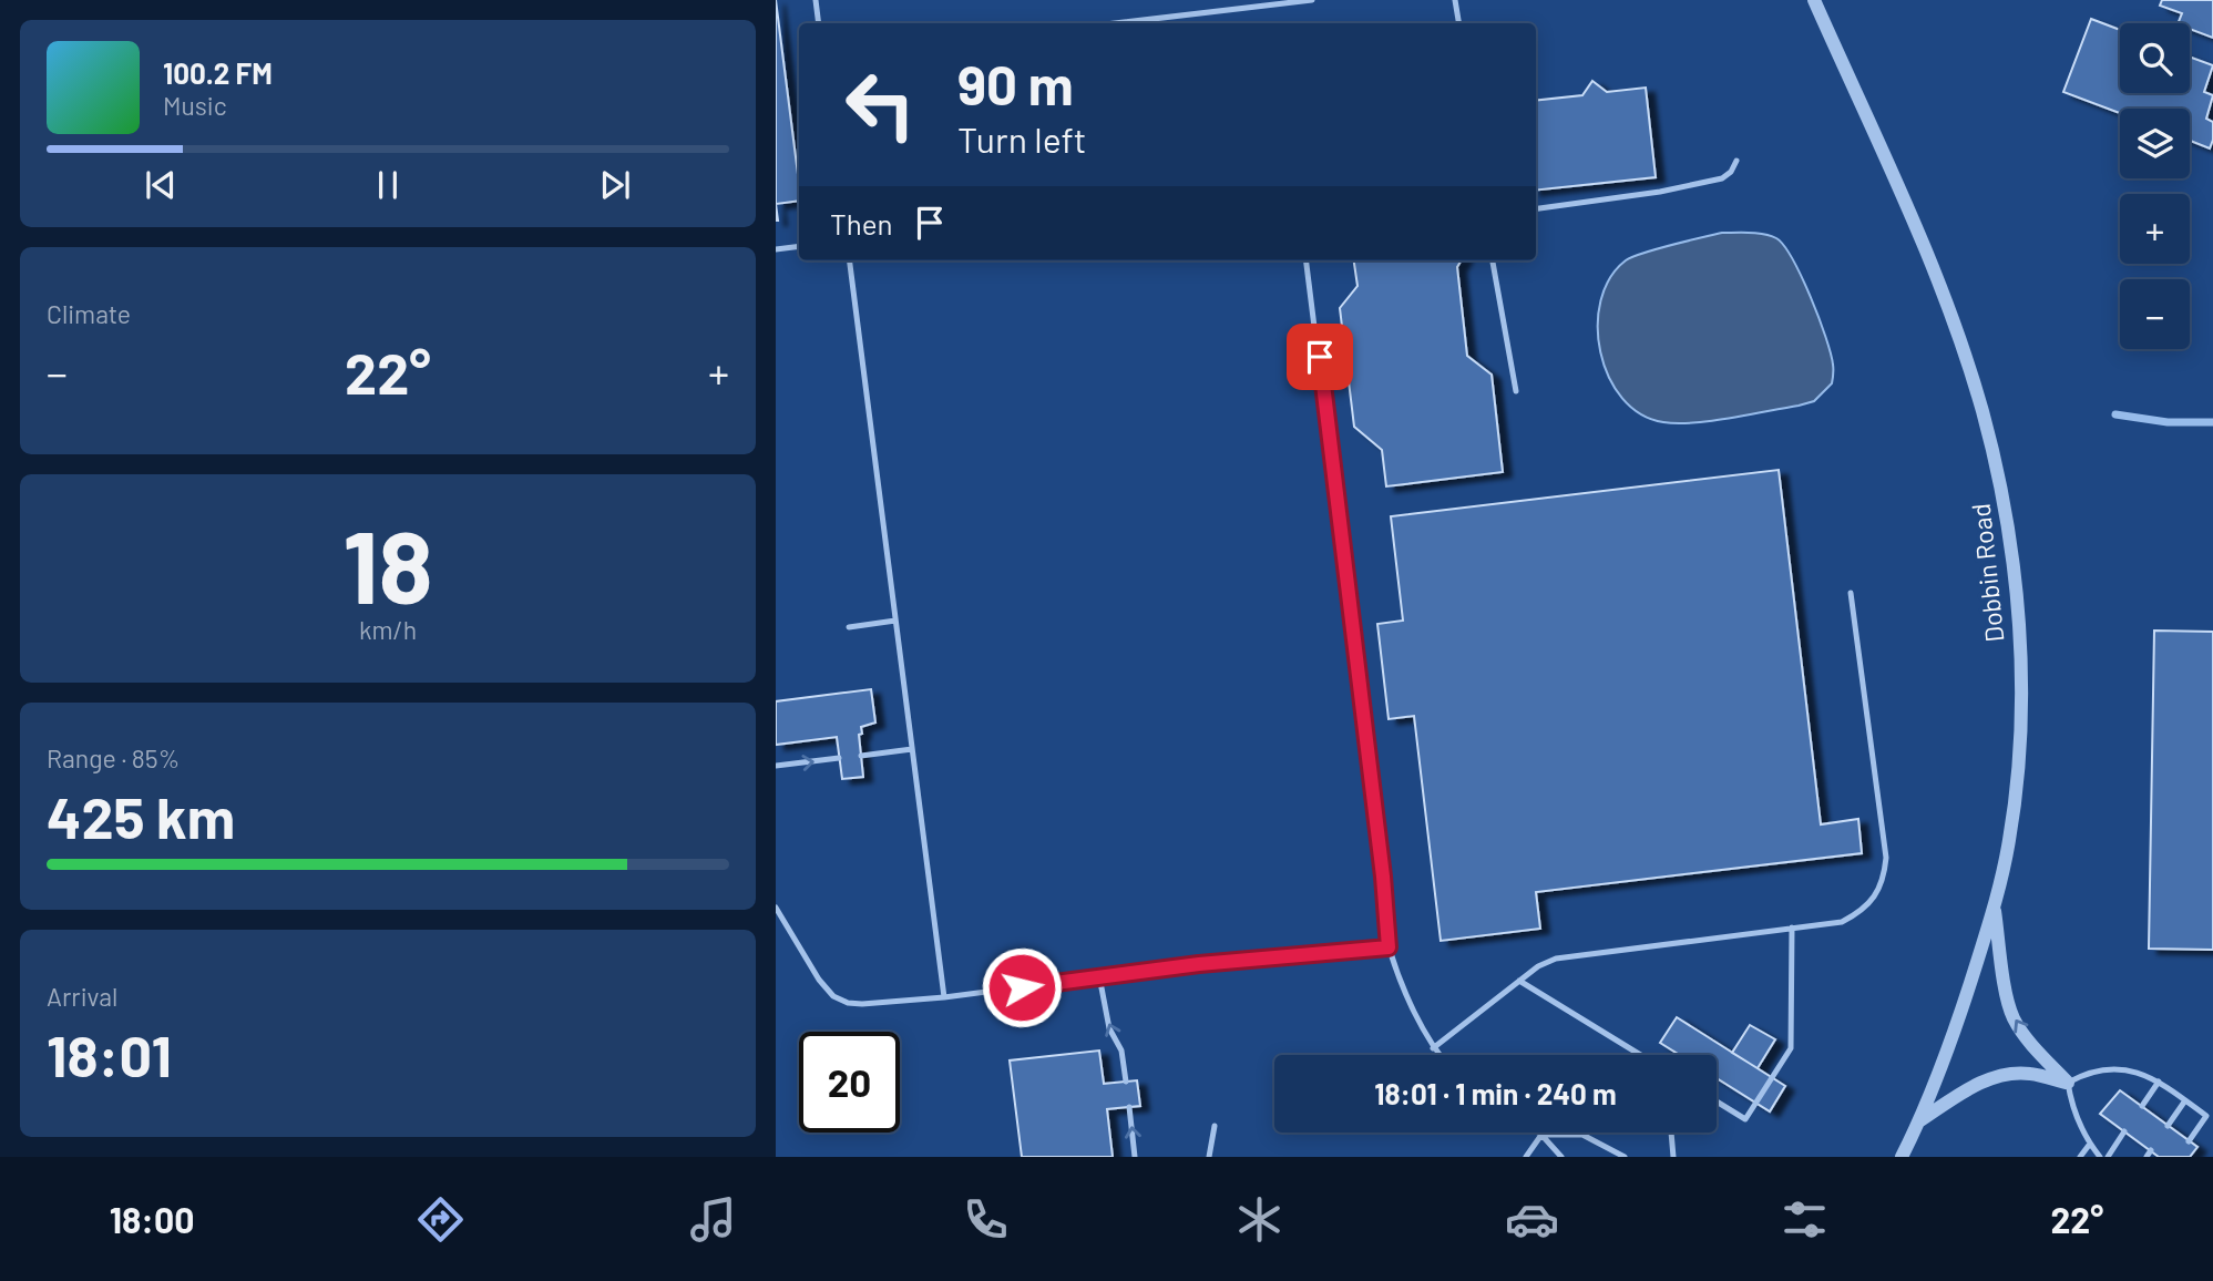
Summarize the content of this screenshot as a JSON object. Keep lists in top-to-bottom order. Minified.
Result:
{"streets":{"street":["Dobbin Road"]},"page":{"map_buttons":["+","−"],"turn":["90 m","Turn left"],"song":["100.2 FM","Music"],"then":"Then","tile":["Climate",["18","km/h"],["Range · 85%","425 km"],["Arrival","18:01"]],"heat":["−","22°","+"],"limit":"20","trip":"18:01 · 1 min · 240 m","tabs":["18:00","22°"]}}
